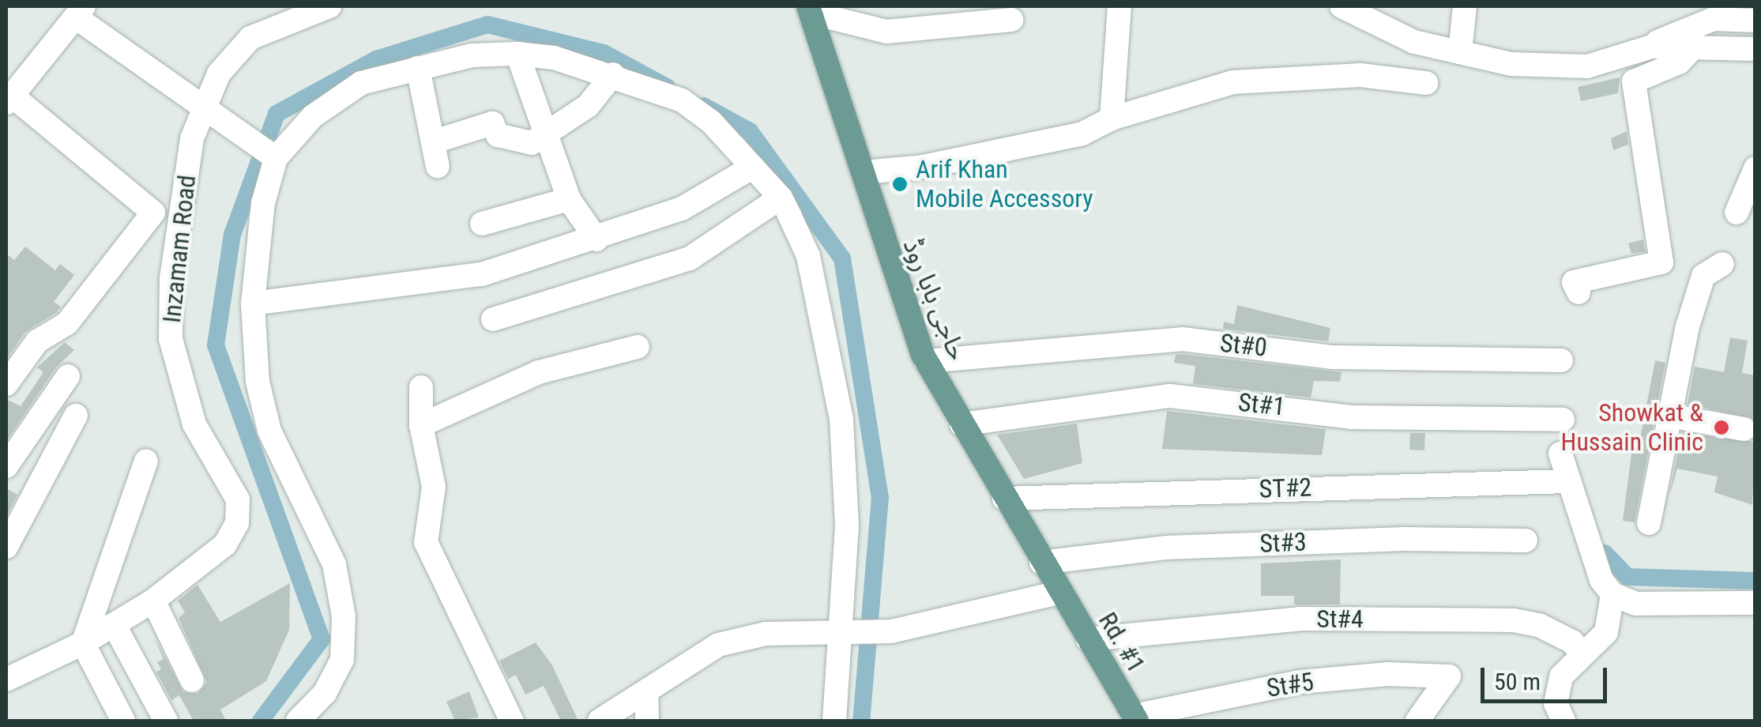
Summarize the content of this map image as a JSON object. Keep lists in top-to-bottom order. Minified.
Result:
{"streets":{"main road":["حاجی بابا روڈ","Rd. #1"],"street":["Inzamam Road","St#0","St#1","ST#2","St#3","St#4","St#5"]},"crossings":[["حاجی بابا روڈ","St#0"],["حاجی بابا روڈ","St#1"],["حاجی بابا روڈ","ST#2"],["حاجی بابا روڈ","St#3"],["حاجی بابا روڈ","Rd. #1"],["St#4","Rd. #1"],["Rd. #1","St#5"]],"places":["Arif Khan Mobile Accessory","Showkat & Hussain Clinic"],"scale_bar":"50 m"}
